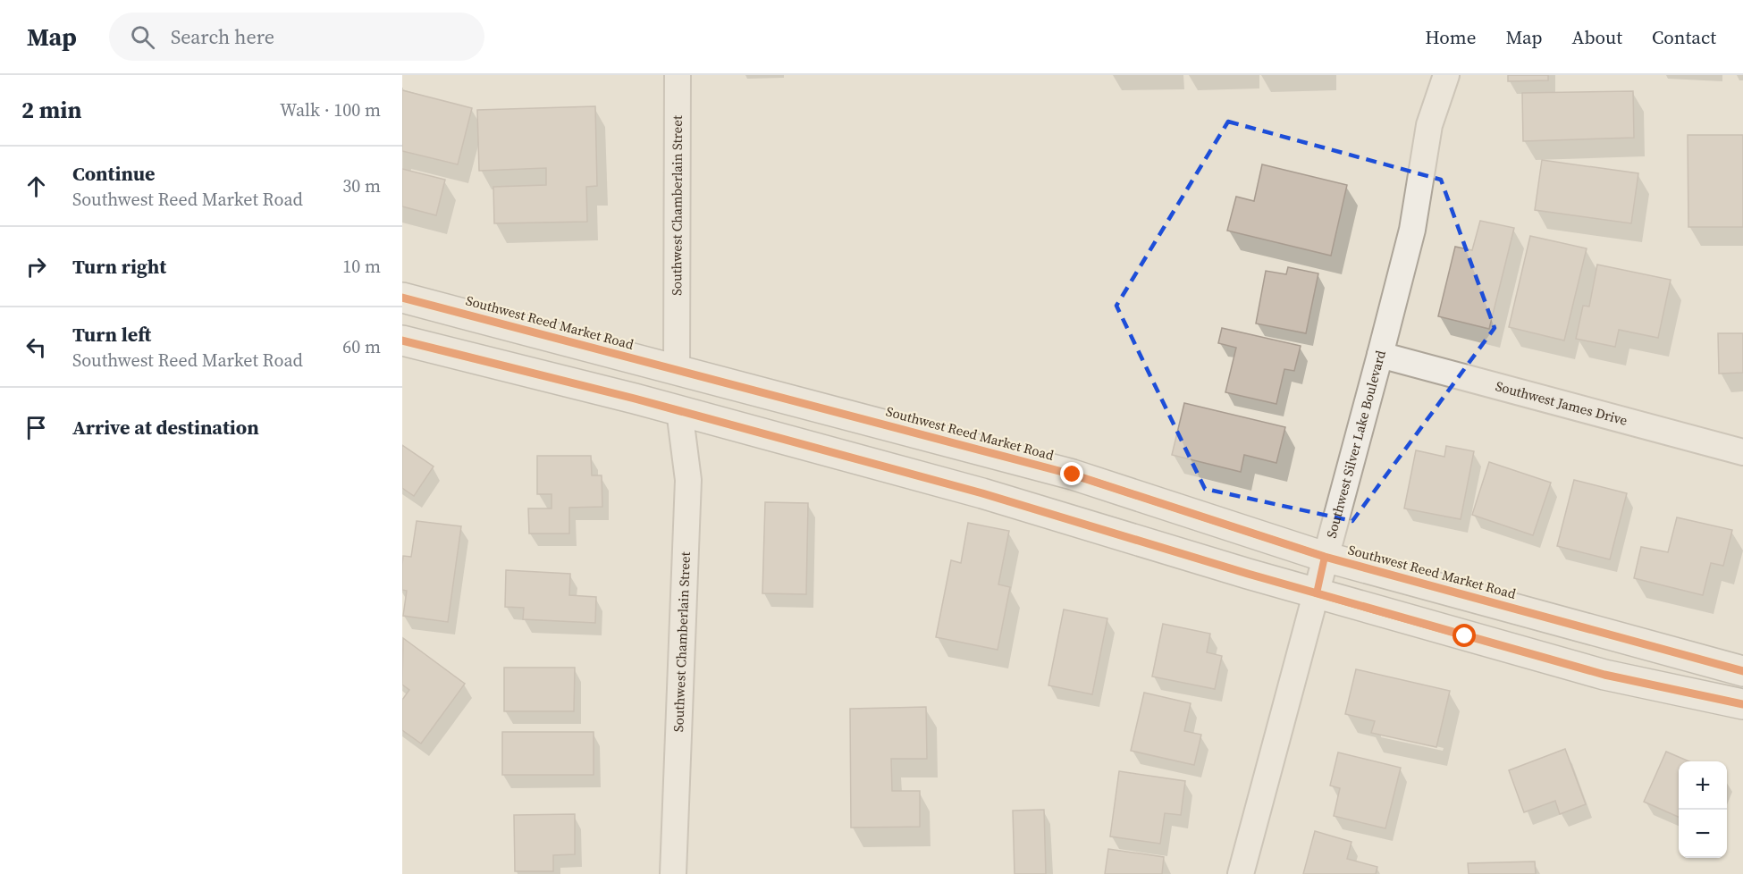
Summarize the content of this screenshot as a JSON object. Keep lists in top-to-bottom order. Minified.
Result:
{"streets":{"main road":["Southwest Reed Market Road"],"street":["Southwest Chamberlain Street","Southwest James Drive","Southwest Silver Lake Boulevard"]},"crossings":[["Southwest Chamberlain Street","Southwest Reed Market Road"],["Southwest Reed Market Road","Southwest Silver Lake Boulevard"],["Southwest James Drive","Southwest Silver Lake Boulevard"]],"page":{"header":"Map","search":"Search here","nav":["Home","Map","About","Contact"],"heading":["2 min","Walk · 100 m"],"list":[["Continue","Southwest Reed Market Road","30 m"],["Turn right","10 m"],["Turn left","Southwest Reed Market Road","60 m"],"Arrive at destination"],"map_buttons":["+","−"]}}
